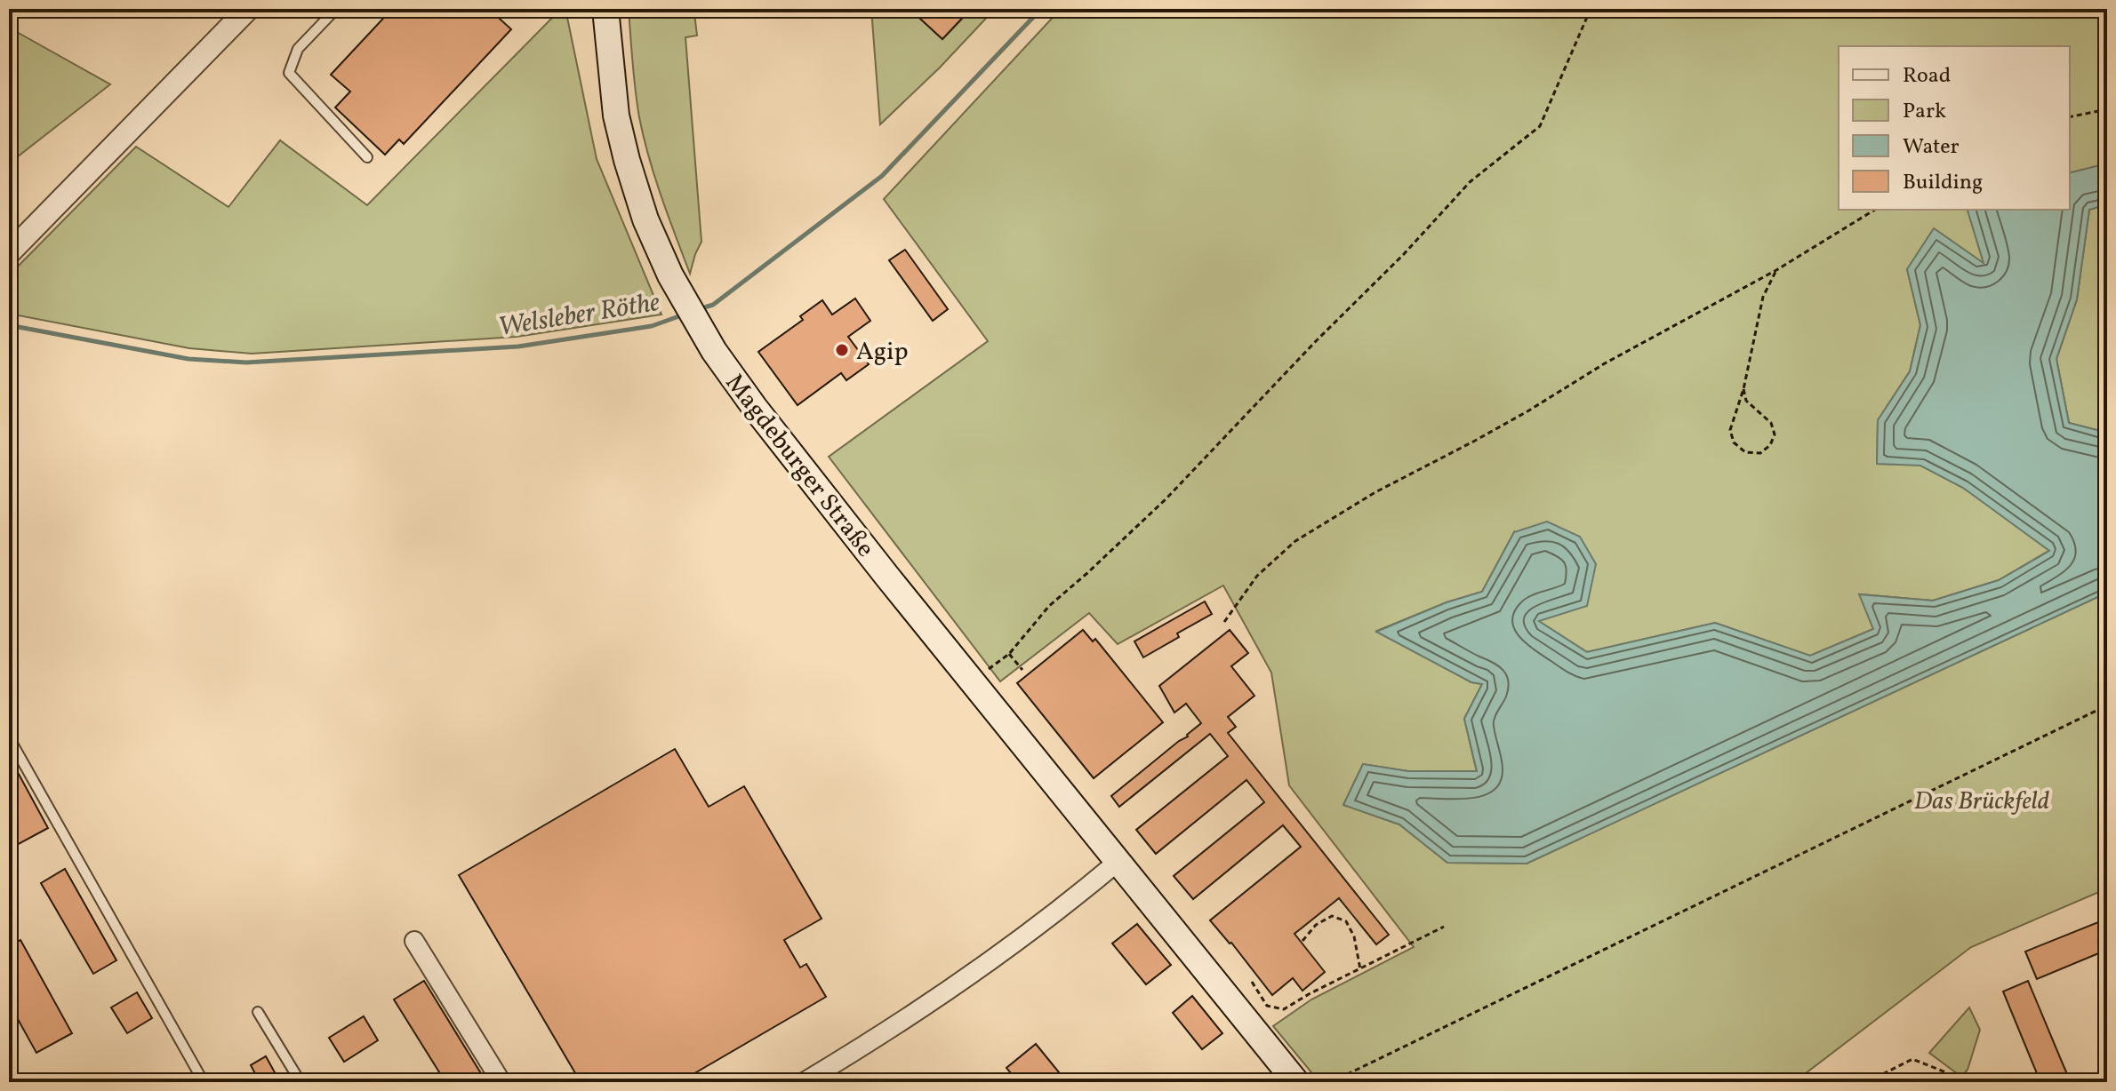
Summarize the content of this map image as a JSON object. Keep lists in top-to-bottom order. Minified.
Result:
{"streets":{"main road":["Magdeburger Straße"]},"water":["Welsleber Röthe"],"parks":["Das Brückfeld"],"places":["Agip"],"legend":["Road","Park","Water","Building"]}
